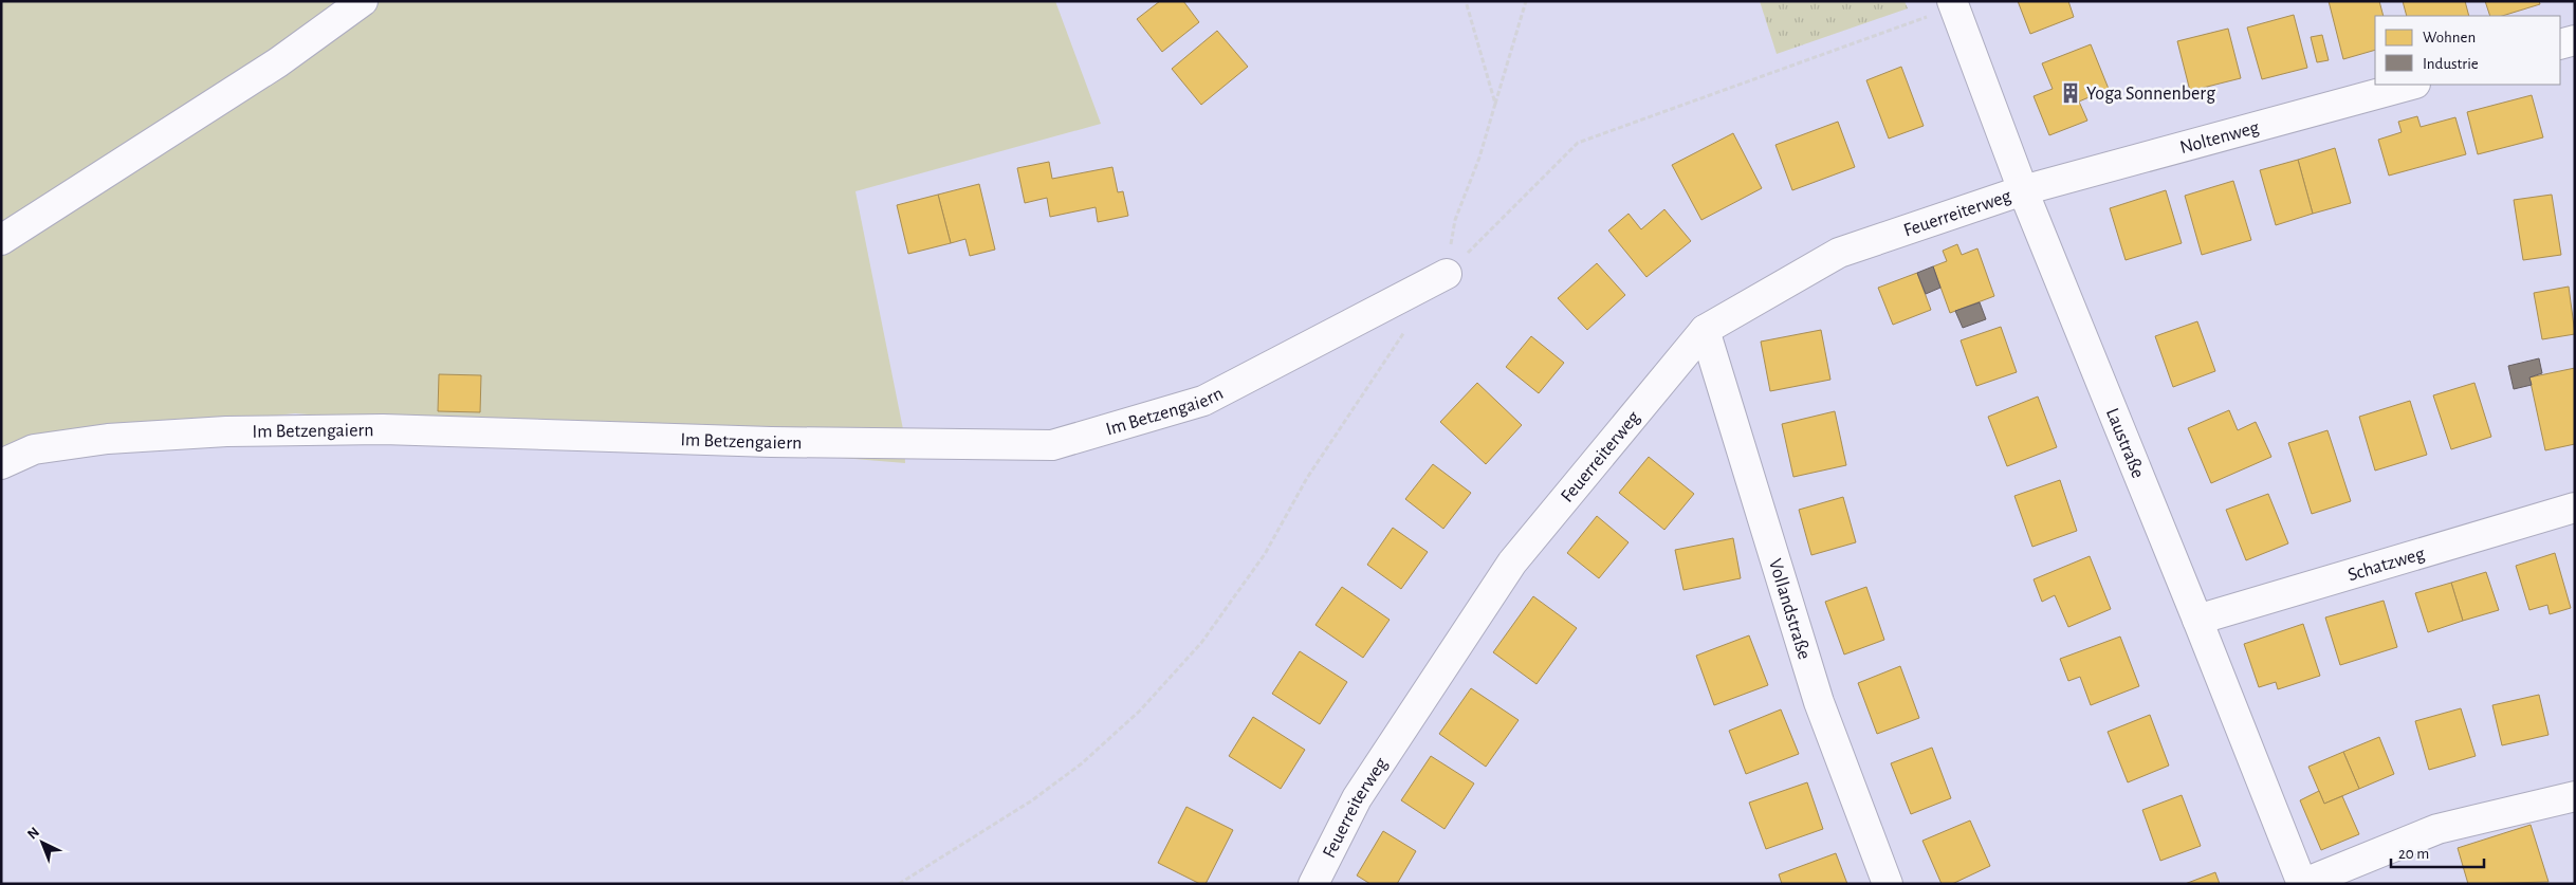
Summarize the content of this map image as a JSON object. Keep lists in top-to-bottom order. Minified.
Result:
{"streets":{"street":["Noltenweg","Feuerreiterweg","Im Betzengaiern","Laustraße","Schatzweg","Vollandstraße"]},"crossings":[["Noltenweg","Feuerreiterweg"],["Noltenweg","Laustraße"],["Feuerreiterweg","Laustraße"],["Feuerreiterweg","Vollandstraße"],["Laustraße","Schatzweg"]],"places":{"building":["Yoga Sonnenberg"]},"legend":["Wohnen","Industrie"],"scale_bar":"20 m","north":"top left"}
